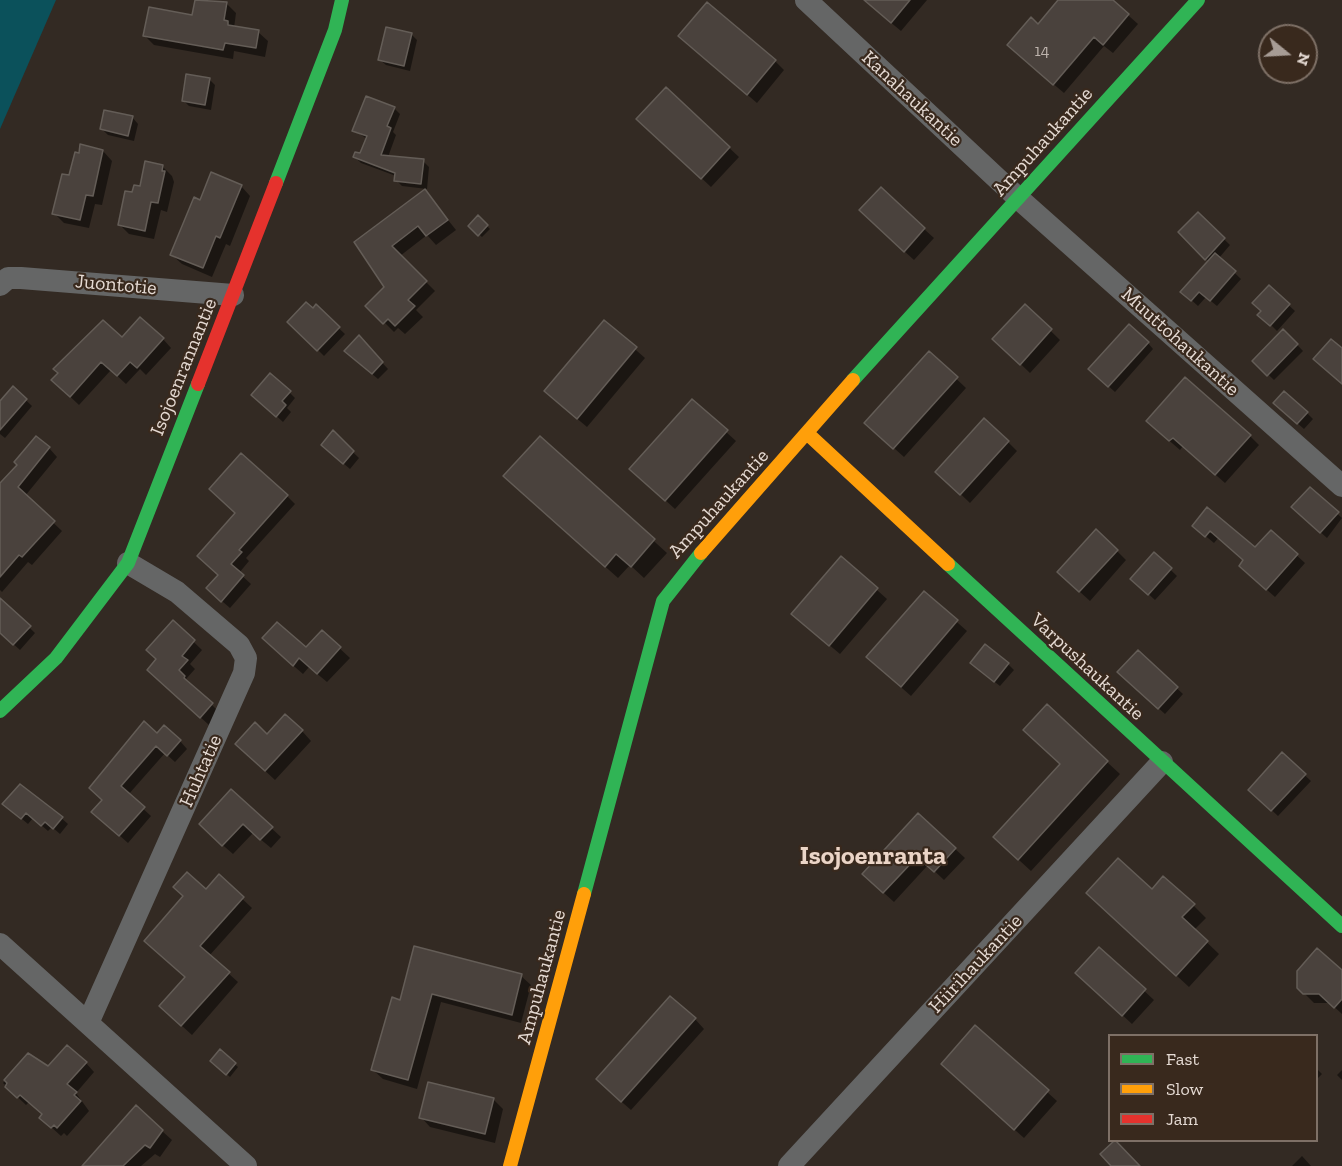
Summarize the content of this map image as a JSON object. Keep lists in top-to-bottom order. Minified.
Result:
{"streets":{"street":["Kanahaukantie","Ampuhaukantie","Juontotie","Muuttohaukantie","Isojoenrannantie","Varpushaukantie","Huhtatie","Hiirihaukantie"]},"crossings":[["Kanahaukantie","Ampuhaukantie"],["Kanahaukantie","Muuttohaukantie"],["Ampuhaukantie","Muuttohaukantie"],["Ampuhaukantie","Varpushaukantie"],["Juontotie","Isojoenrannantie"],["Isojoenrannantie","Huhtatie"],["Varpushaukantie","Hiirihaukantie"]],"districts":["Isojoenranta"],"house_numbers":["14"],"legend":["Fast","Slow","Jam"],"north":"right"}
